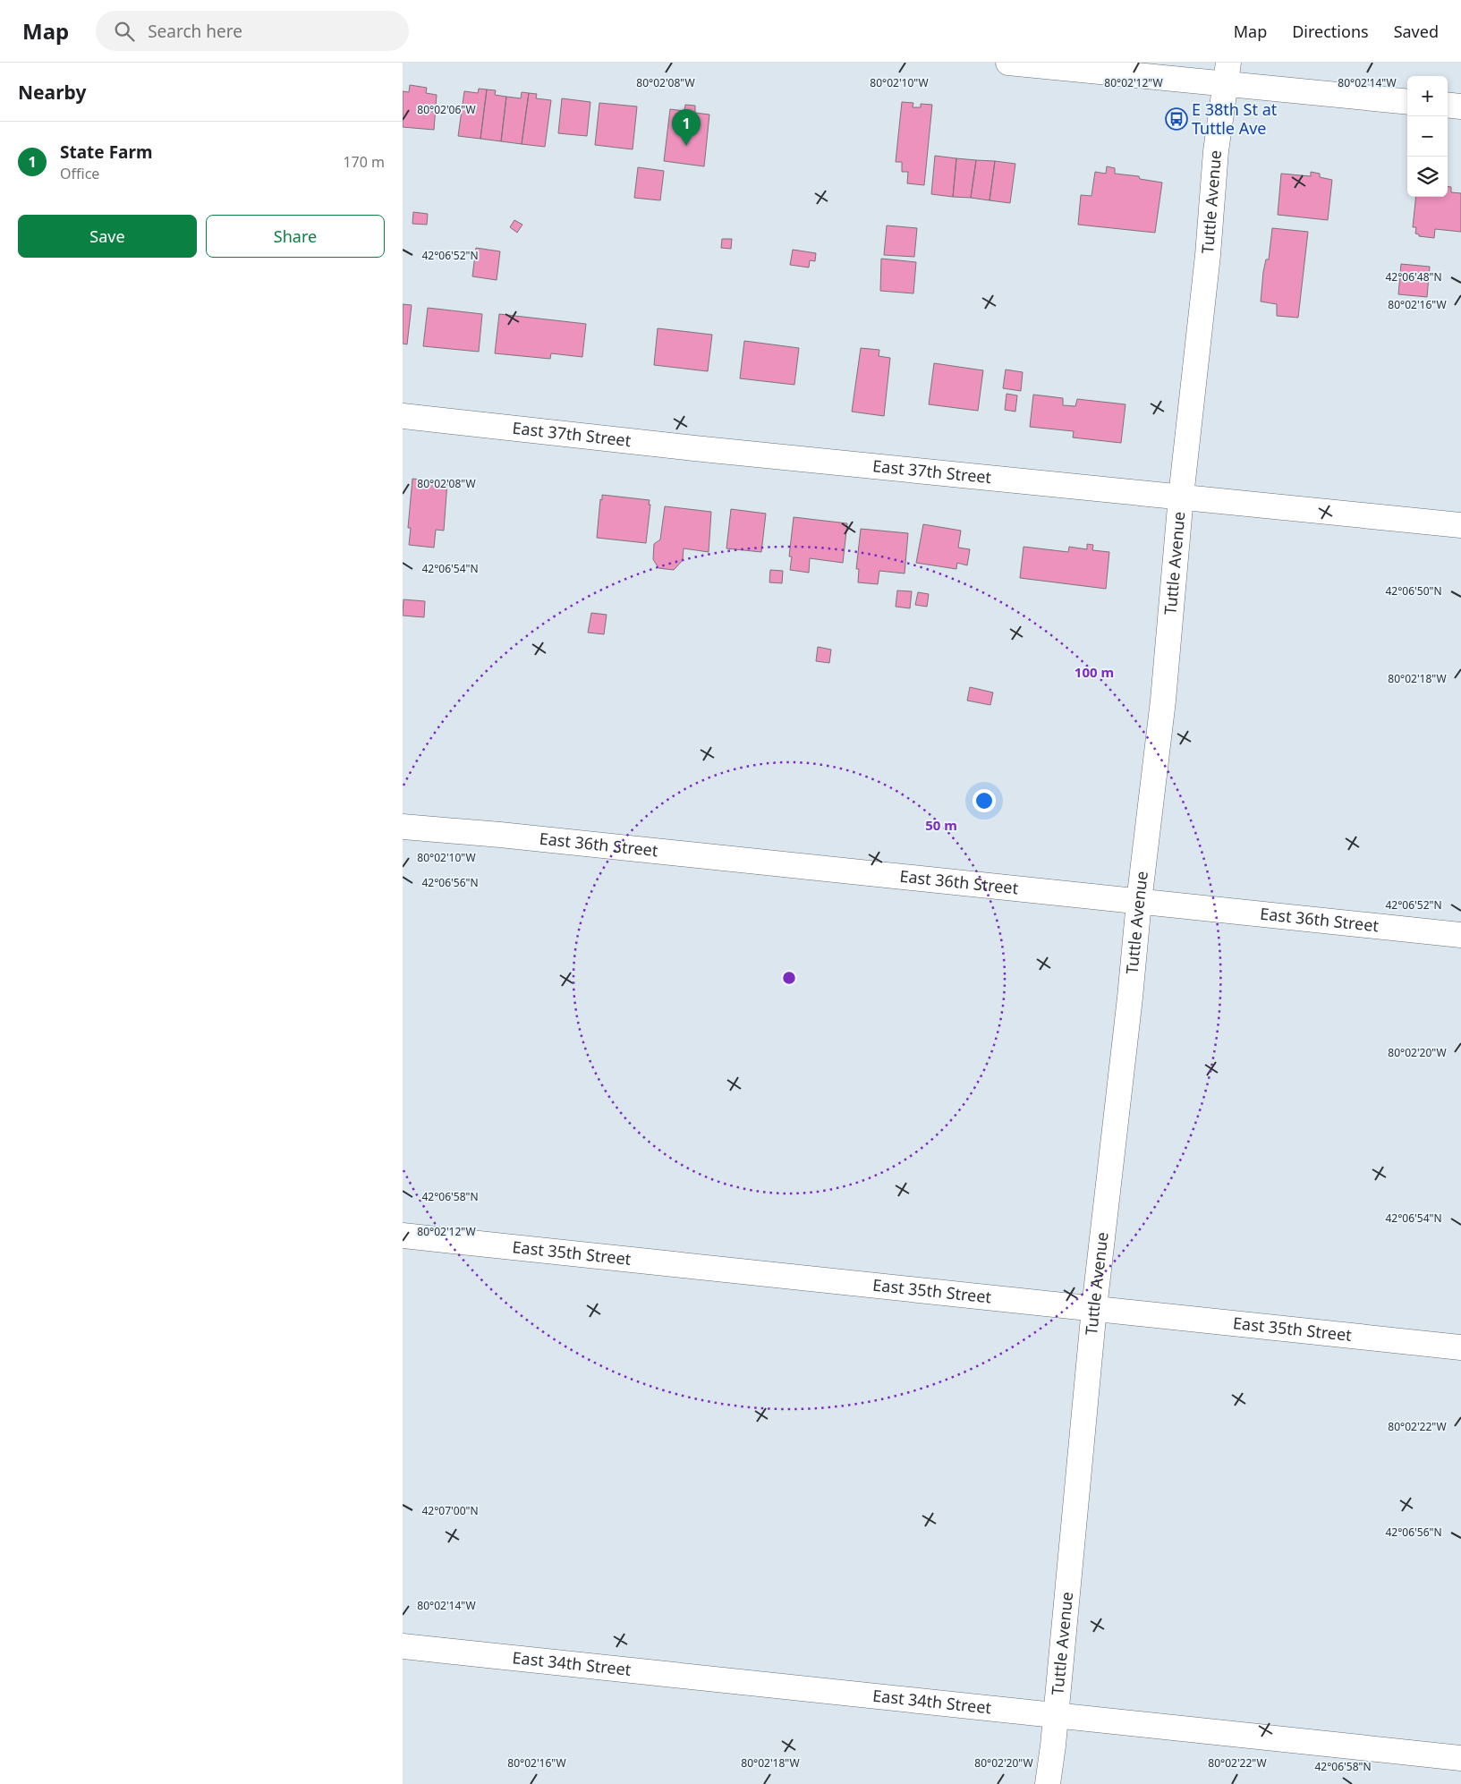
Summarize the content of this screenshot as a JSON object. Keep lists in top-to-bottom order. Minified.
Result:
{"streets":{"street":["Tuttle Avenue","East 37th Street","East 36th Street","East 35th Street","East 34th Street"]},"crossings":[["Tuttle Avenue","East 37th Street"],["Tuttle Avenue","East 36th Street"],["Tuttle Avenue","East 35th Street"],["Tuttle Avenue","East 34th Street"]],"places":{"bus stop":["E 38th St at Tuttle Ave"]},"page":{"header":"Map","search":"Search here","nav":["Map","Directions","Saved"],"heading":"Nearby","map_buttons":["+","−"],"pins":"1","list":[{"mark":"1","name":"State Farm","note":"Office","value":"170 m"}],"buttons":["Save","Share"]},"coordinates":["80°02'08\"W","80°02'10\"W","80°02'12\"W","80°02'14\"W","80°02'06\"W","42°06'52\"N","42°06'48\"N","80°02'16\"W","42°06'54\"N","42°06'50\"N","80°02'18\"W","42°06'56\"N","80°02'20\"W","42°06'58\"N","80°02'22\"W","42°07'00\"N"],"rings":["100 m","50 m"]}
